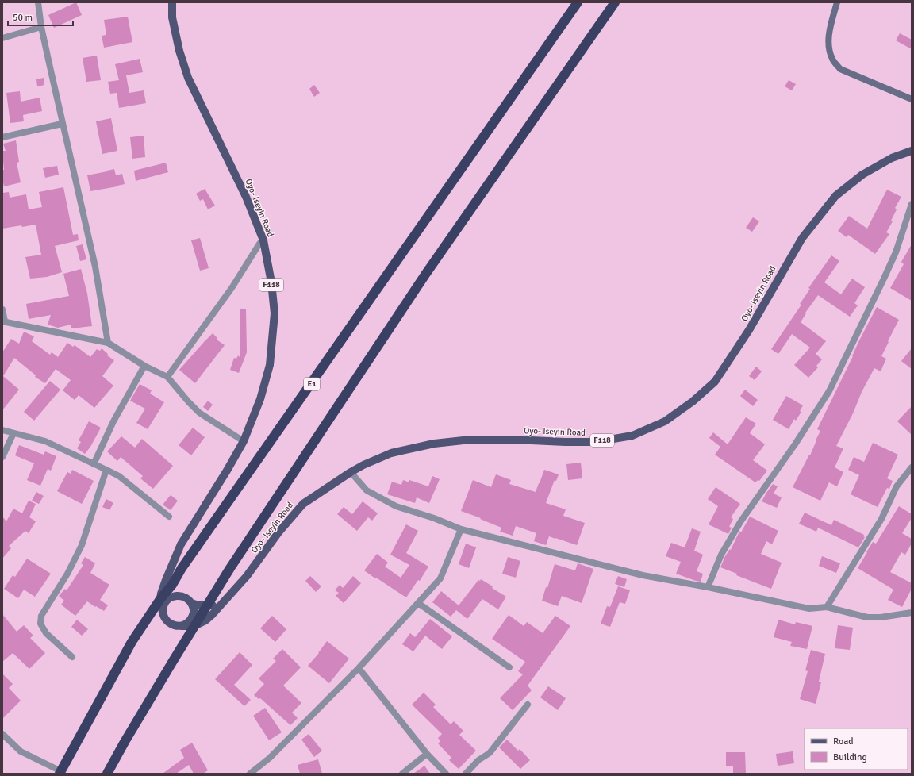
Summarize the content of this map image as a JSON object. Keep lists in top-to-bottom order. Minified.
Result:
{"streets":{"highway":["E1"],"main road":["Oyo- Iseyin Road","F118"]},"crossings":[["Oyo- Iseyin Road","E1"]],"legend":["Road","Building"],"scale_bar":"50 m"}
